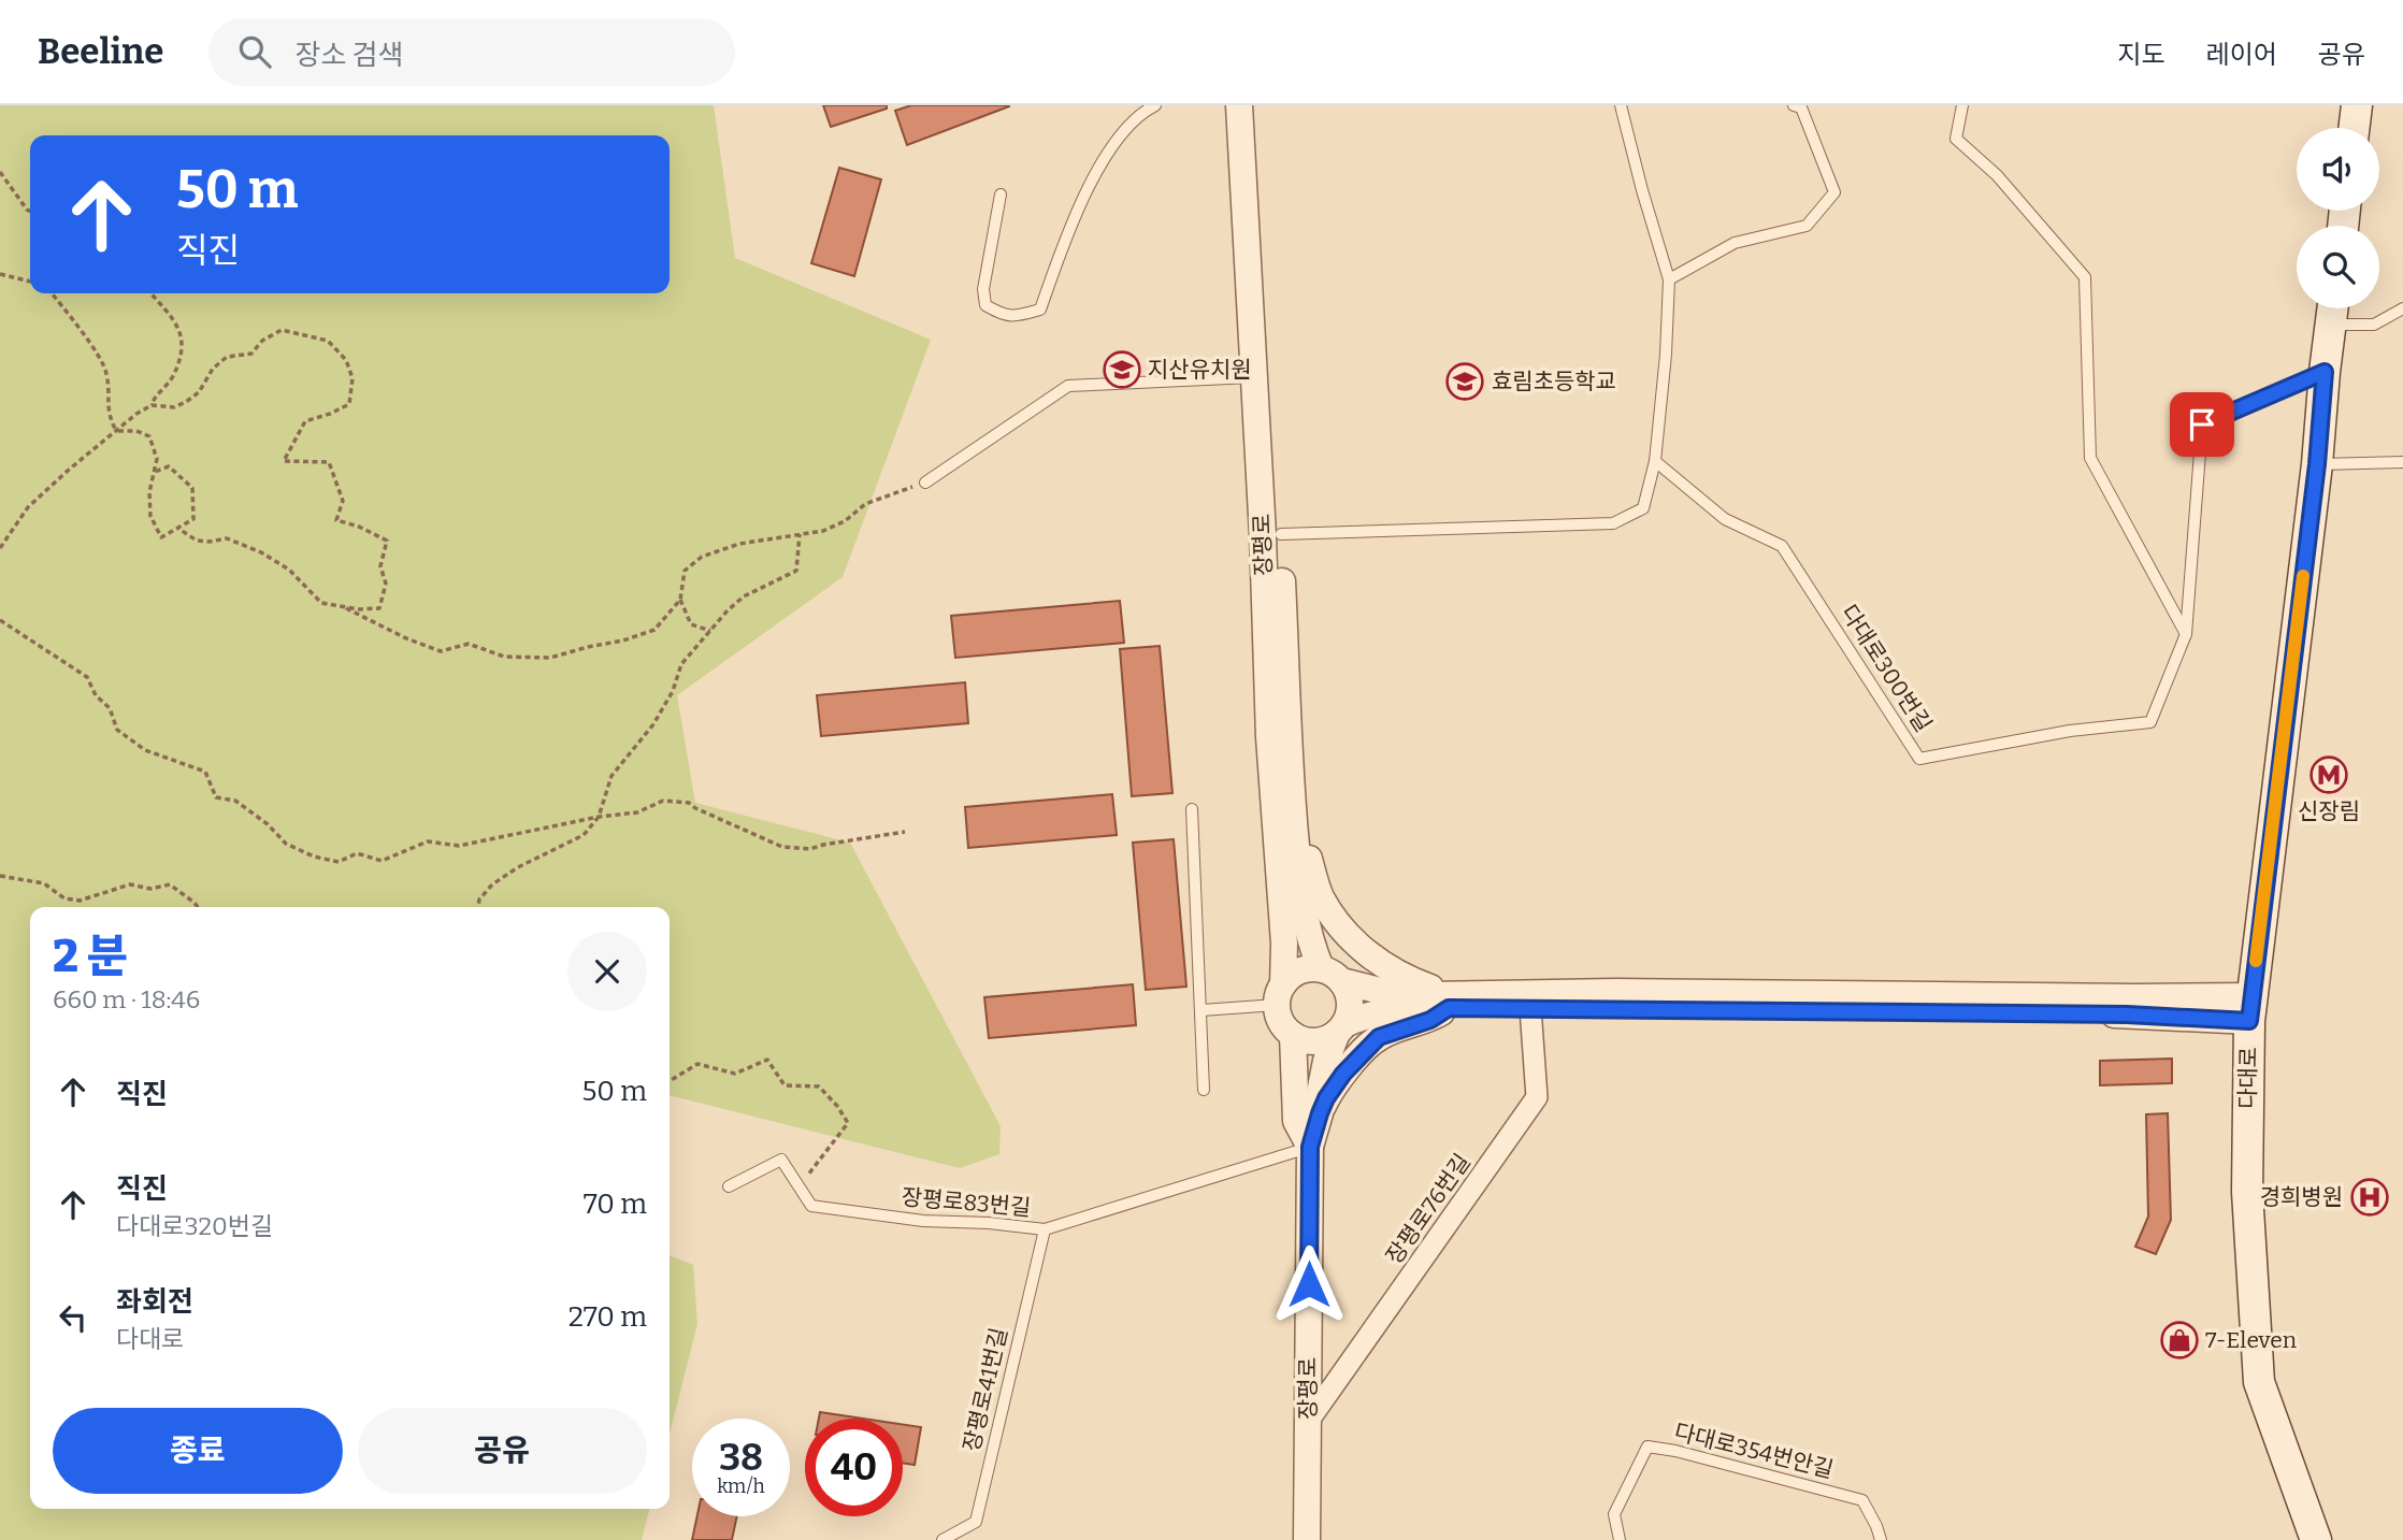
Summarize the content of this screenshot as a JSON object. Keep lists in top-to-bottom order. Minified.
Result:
{"streets":{"main road":["다대로"],"street":["장평로","장평로76번길"],"lane":["다대로300번길","장평로83번길","장평로41번길","다대로354번안길"]},"crossings":[["장평로","장평로83번길"],["장평로","장평로76번길"],["다대로300번길","다대로"],["장평로83번길","장평로41번길"]],"places":{"school or university":["지산유치원","효림초등학교"],"metro station":["신장림"],"hospital":["경희병원"],"shop":["7-Eleven"]},"page":{"header":"Beeline","search":"장소 검색","nav":["지도","레이어","공유"],"turn":["50 m","직진"],"heading":["2 분","660 m · 18:46"],"list":[{"name":"직진","value":"50 m"},{"name":"직진","note":"다대로320번길","value":"70 m"},{"name":"좌회전","note":"다대로","value":"270 m"}],"buttons":["종료","공유"],"speed":"38 km/h","limit":"40"}}
